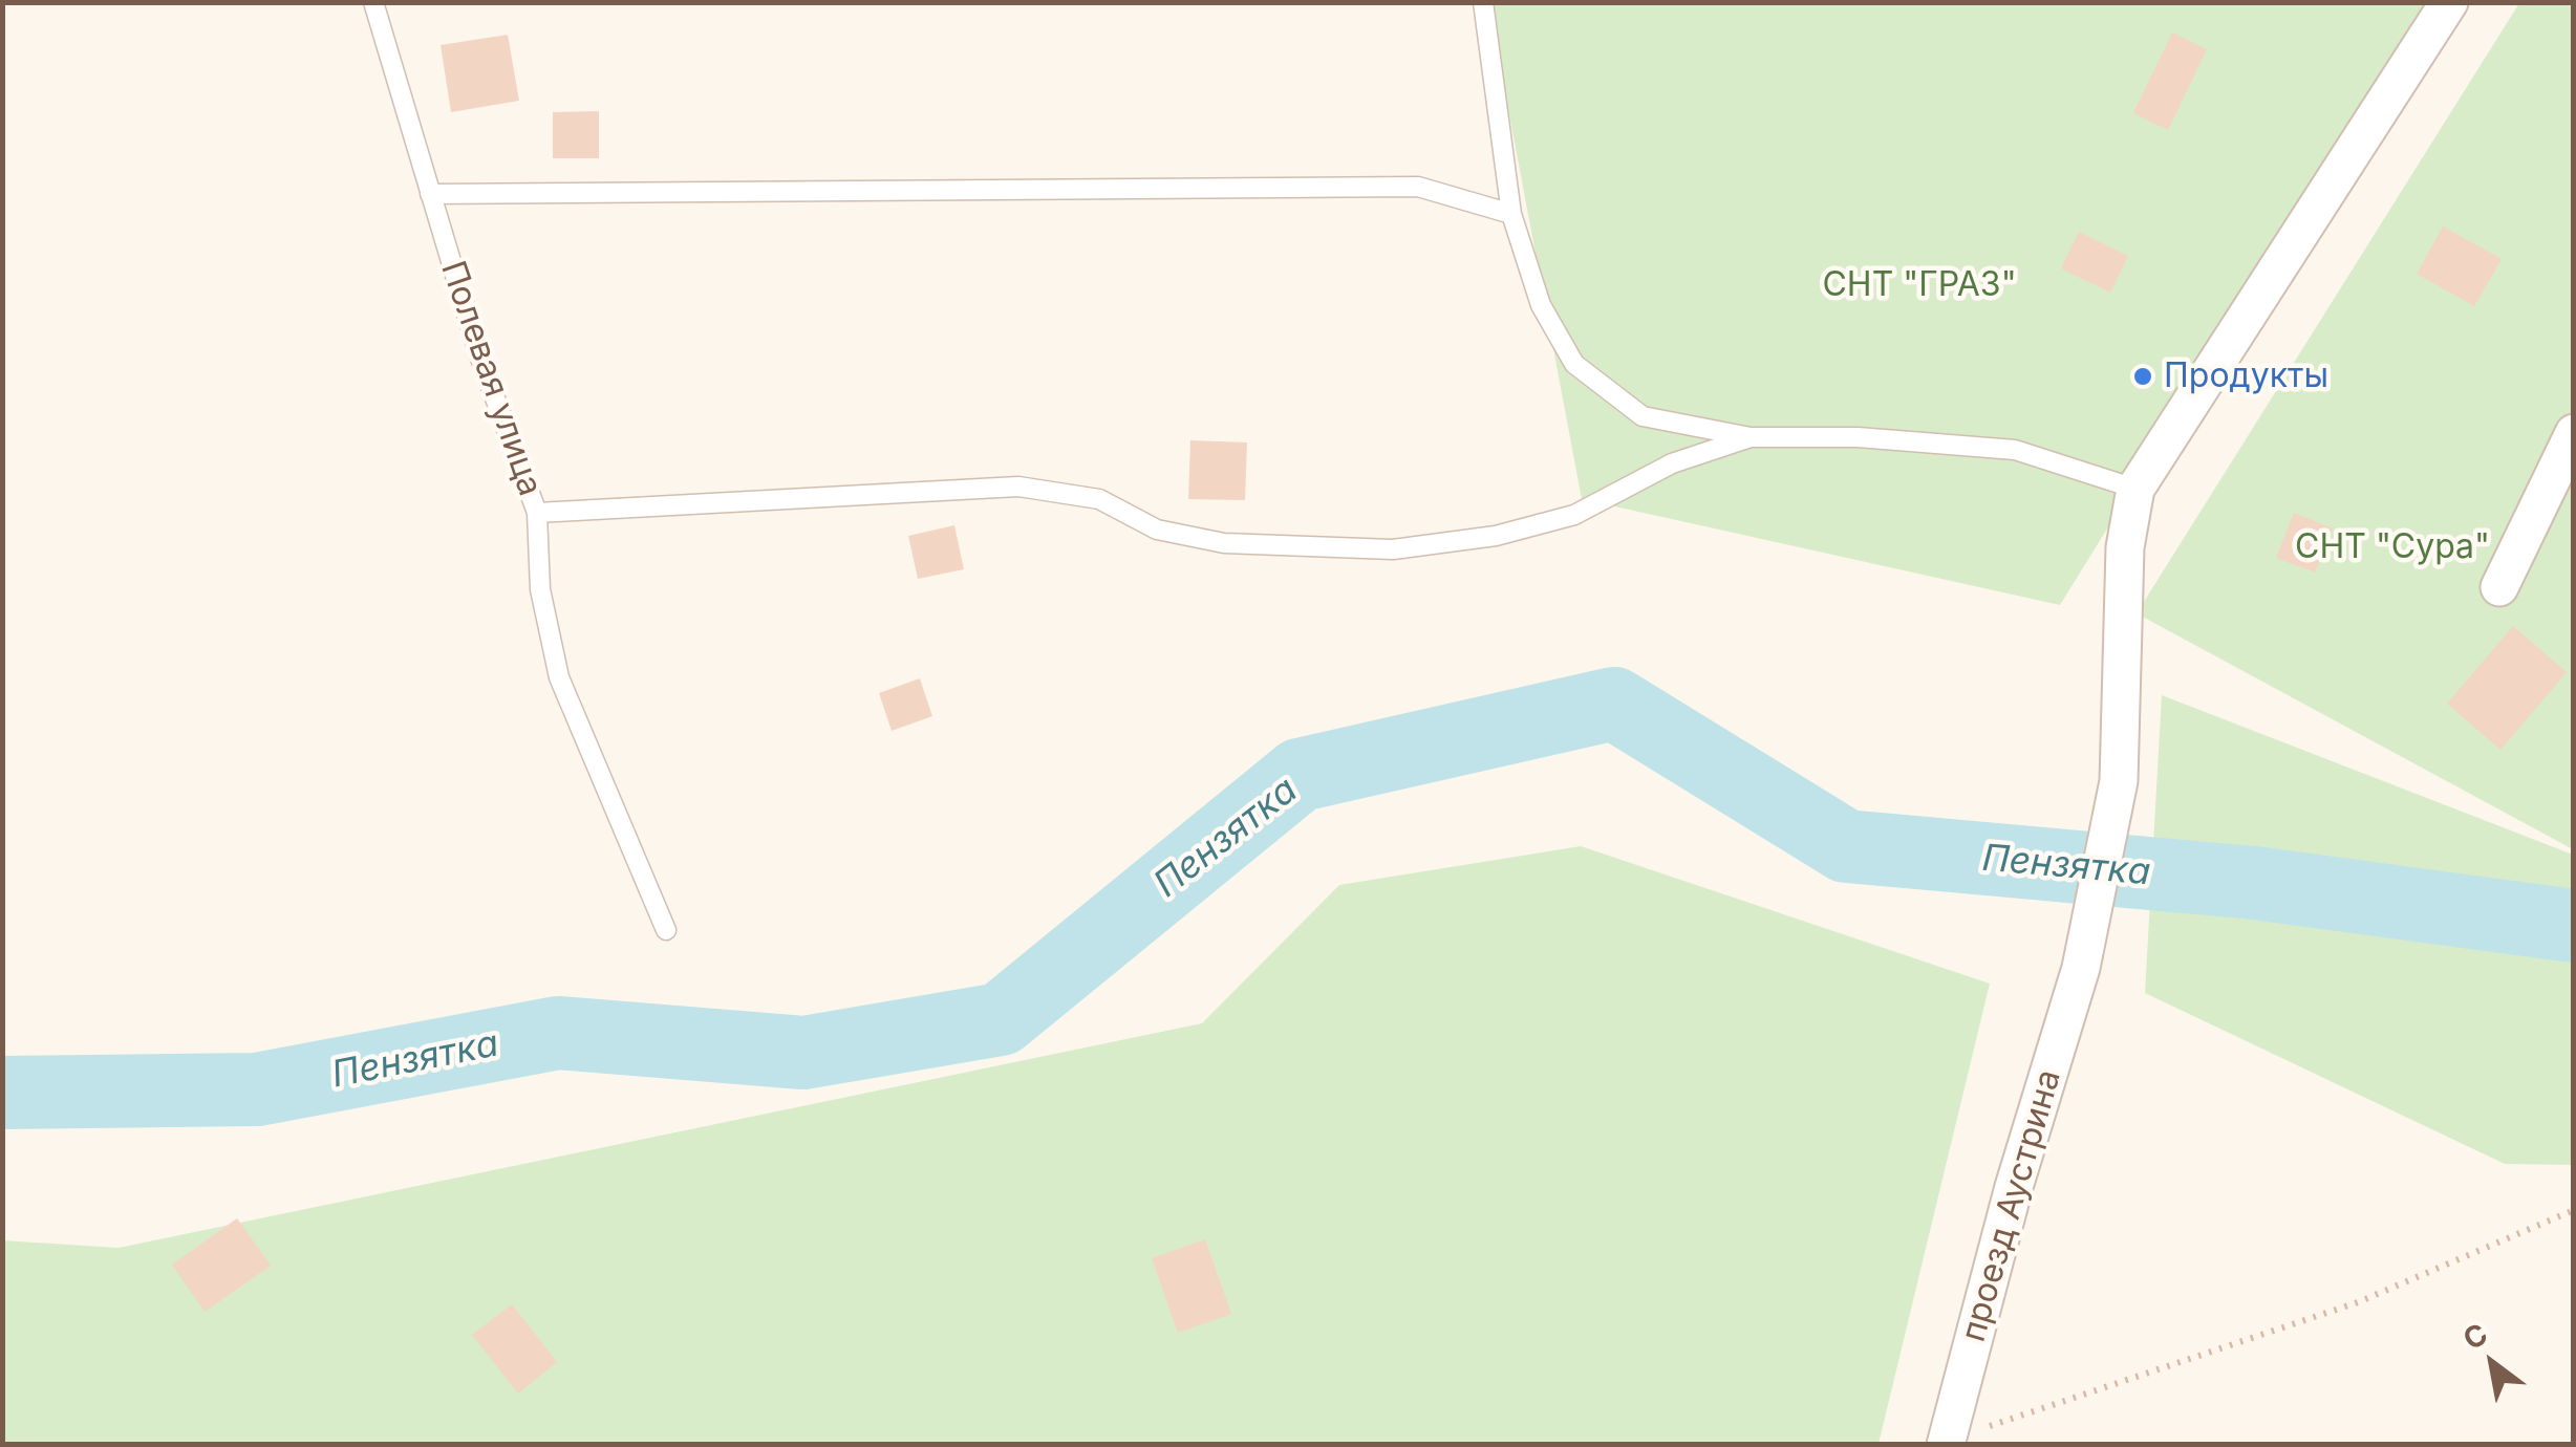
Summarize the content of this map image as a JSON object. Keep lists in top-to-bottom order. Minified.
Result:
{"streets":{"street":["проезд Аустрина"],"lane":["Полевая улица"]},"water":["Пензятка"],"parks":["СНТ \"ГРАЗ\"","СНТ \"Сура\""],"places":["Продукты"],"north":"top left"}
